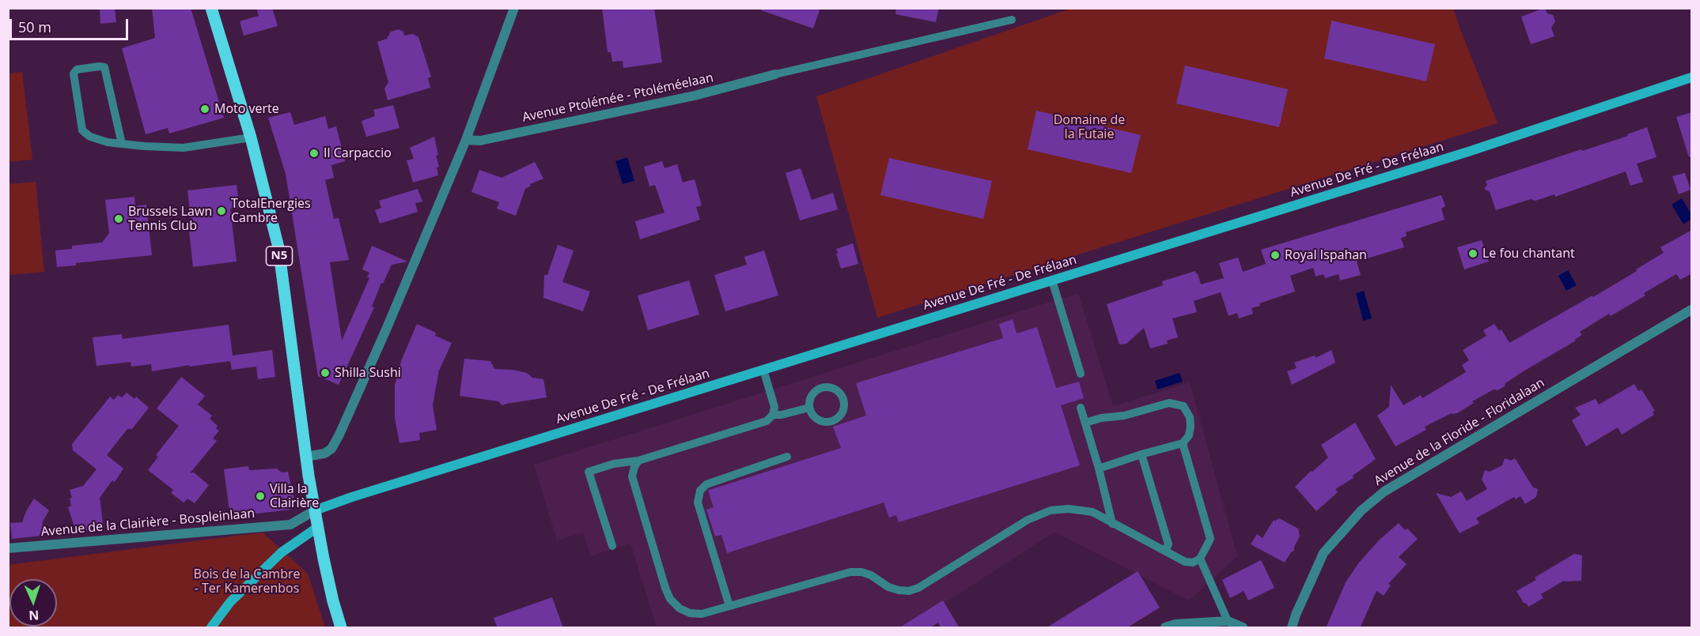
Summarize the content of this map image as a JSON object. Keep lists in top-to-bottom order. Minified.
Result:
{"streets":{"main road":["Avenue De Fré - De Frélaan","N5"],"street":["Avenue Ptolémée - Ptoléméelaan","Avenue de la Floride - Floridalaan","Avenue de la Clairière - Bospleinlaan"]},"crossings":[["Avenue De Fré - De Frélaan","N5"],["Avenue De Fré - De Frélaan","Avenue de la Clairière - Bospleinlaan"],["N5","Avenue de la Clairière - Bospleinlaan"]],"parks":["Domaine de la Futaie","Bois de la Cambre - Ter Kamerenbos"],"places":["Moto verte","Il Carpaccio","TotalEnergies Cambre","Brussels Lawn Tennis Club","Le fou chantant","Royal Ispahan","Shilla Sushi","Villa la Clairière"],"scale_bar":"50 m","north":"bottom"}
